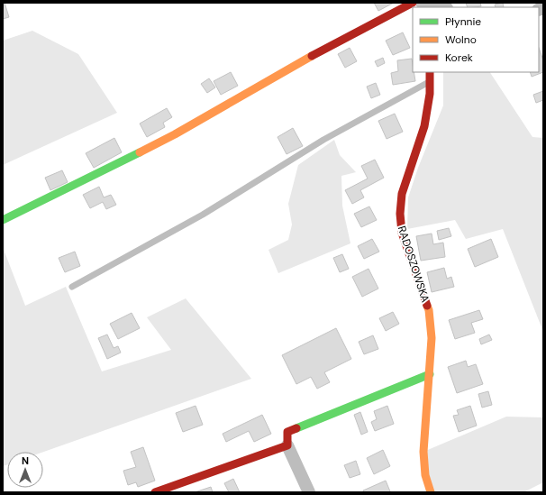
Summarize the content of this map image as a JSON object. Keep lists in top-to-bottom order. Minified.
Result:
{"streets":{"street":["RADOSZOWSKA"]},"legend":["Płynnie","Wolno","Korek"],"north":"top"}
